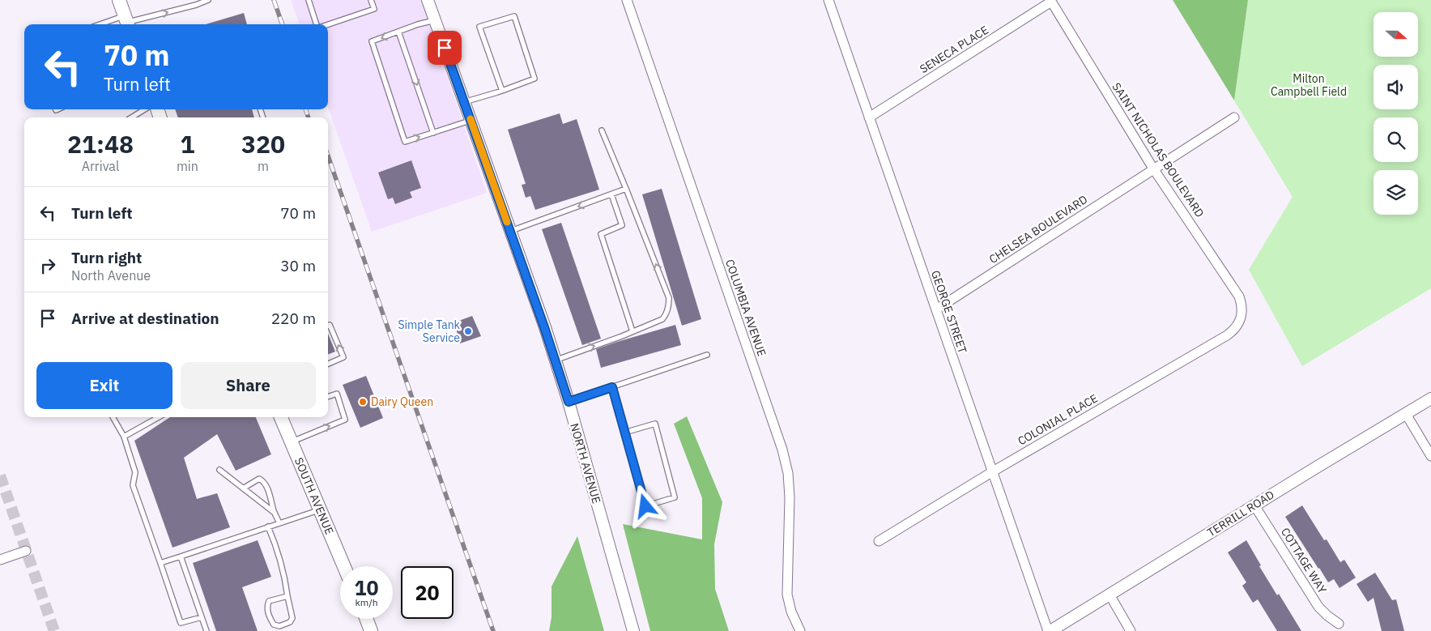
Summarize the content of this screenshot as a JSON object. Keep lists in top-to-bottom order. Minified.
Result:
{"streets":{"main road":["SOUTH AVENUE"],"street":["SENECA PLACE","SAINT NICHOLAS BOULEVARD","CHELSEA BOULEVARD","COLUMBIA AVENUE","GEORGE STREET","COLONIAL PLACE","NORTH AVENUE","TERRILL ROAD","COTTAGE WAY"]},"crossings":[["SENECA PLACE","SAINT NICHOLAS BOULEVARD"],["SENECA PLACE","GEORGE STREET"],["SAINT NICHOLAS BOULEVARD","CHELSEA BOULEVARD"],["SAINT NICHOLAS BOULEVARD","COLONIAL PLACE"],["CHELSEA BOULEVARD","GEORGE STREET"],["GEORGE STREET","COLONIAL PLACE"],["GEORGE STREET","TERRILL ROAD"],["TERRILL ROAD","COTTAGE WAY"]],"parks":["Milton Campbell Field"],"places":["Simple Tank Service","Dairy Queen"],"north":"right","page":{"turn":["70 m","Turn left"],"eta":["21:48","Arrival","1","min","320","m"],"list":[{"name":"Turn left","value":"70 m"},{"name":"Turn right","note":"North Avenue","value":"30 m"},{"name":"Arrive at destination","value":"220 m"}],"buttons":["Exit","Share"],"speed":"10 km/h","limit":"20"}}
